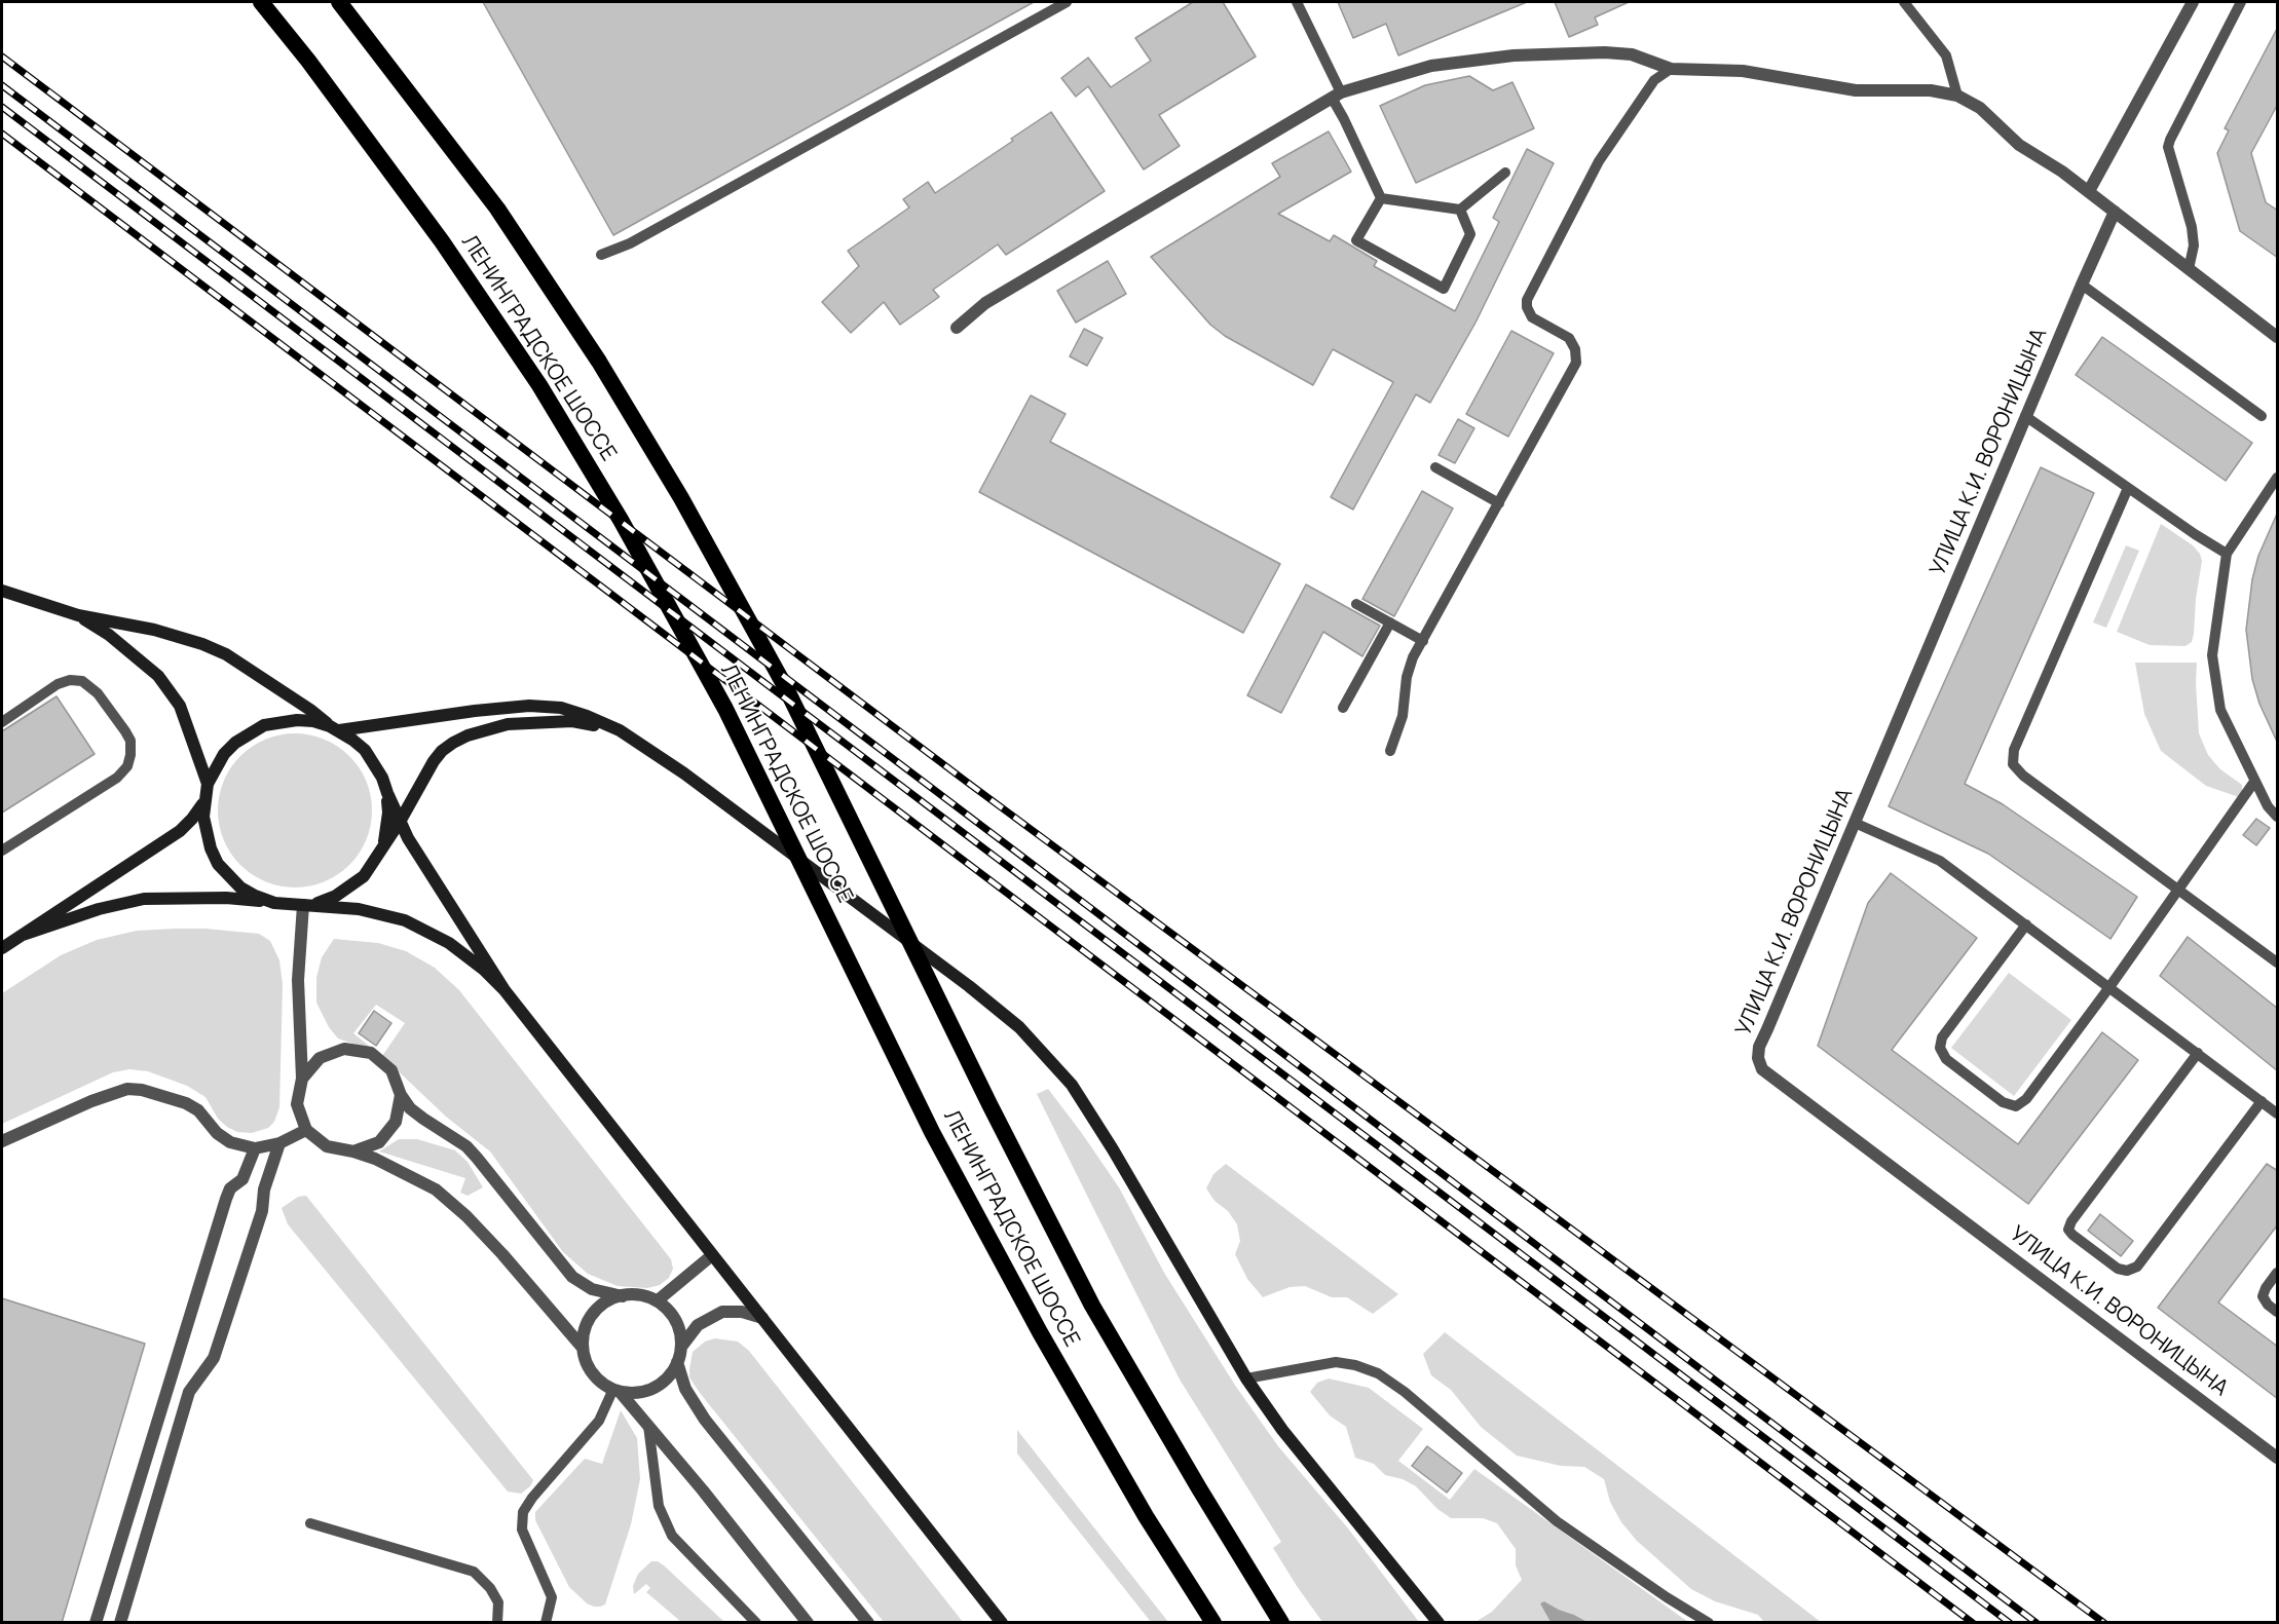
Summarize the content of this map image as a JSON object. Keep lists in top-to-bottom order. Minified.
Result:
{"streets":{"highway":["ЛЕНИНГРАДСКОЕ ШОССЕ"],"street":["УЛИЦА К.И. ВОРОНИЦЫНА"]}}
